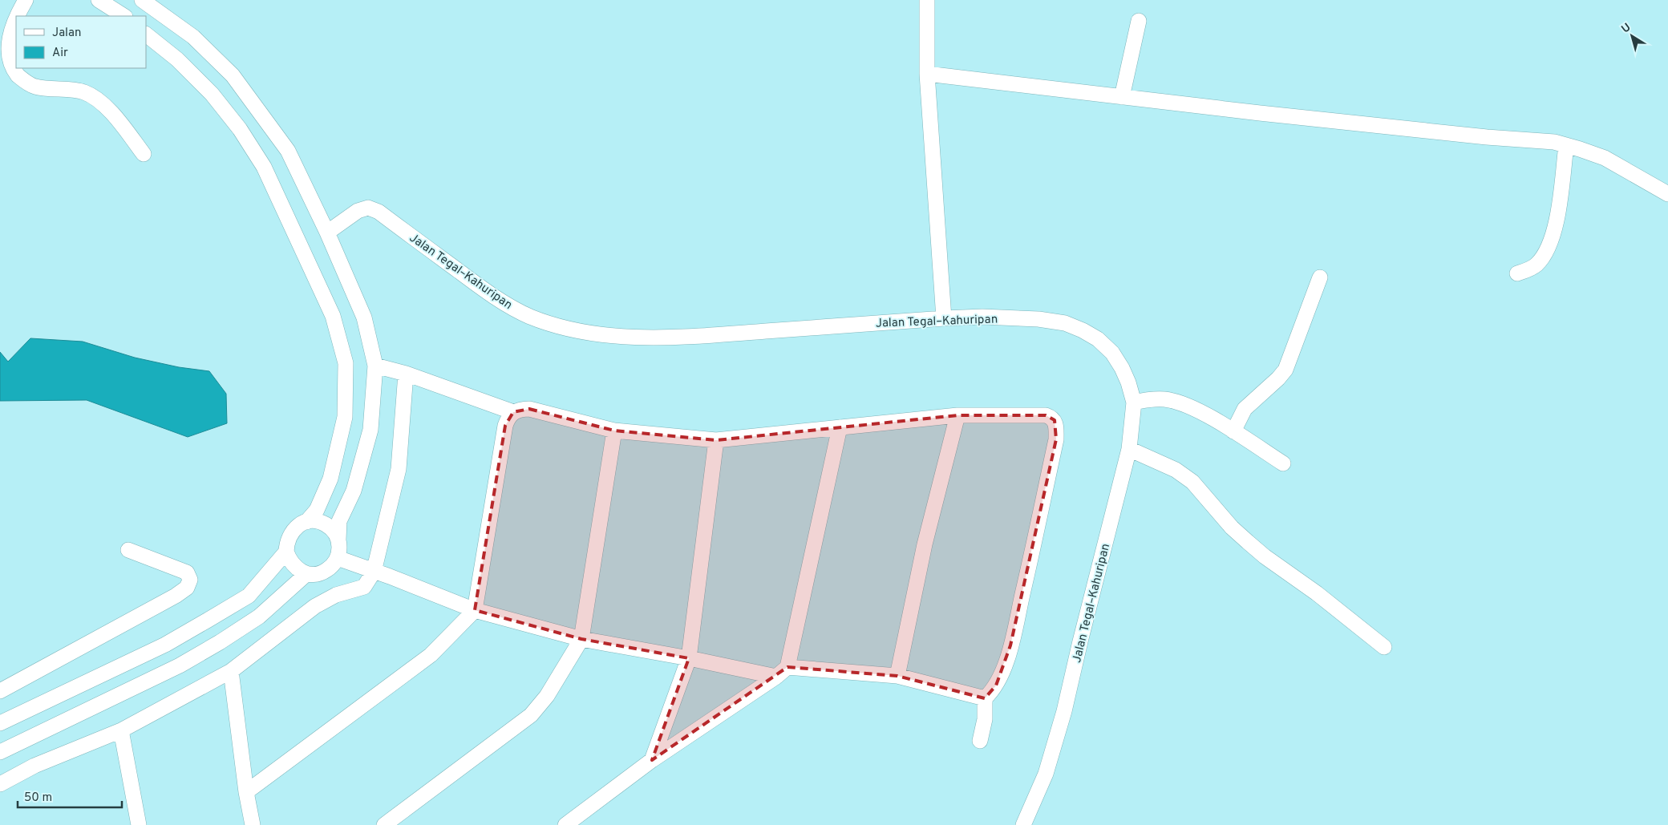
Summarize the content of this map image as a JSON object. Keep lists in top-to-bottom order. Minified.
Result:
{"streets":{"street":["Jalan Tegal–Kahuripan"]},"legend":["Jalan","Air"],"scale_bar":"50 m","north":"top left"}
